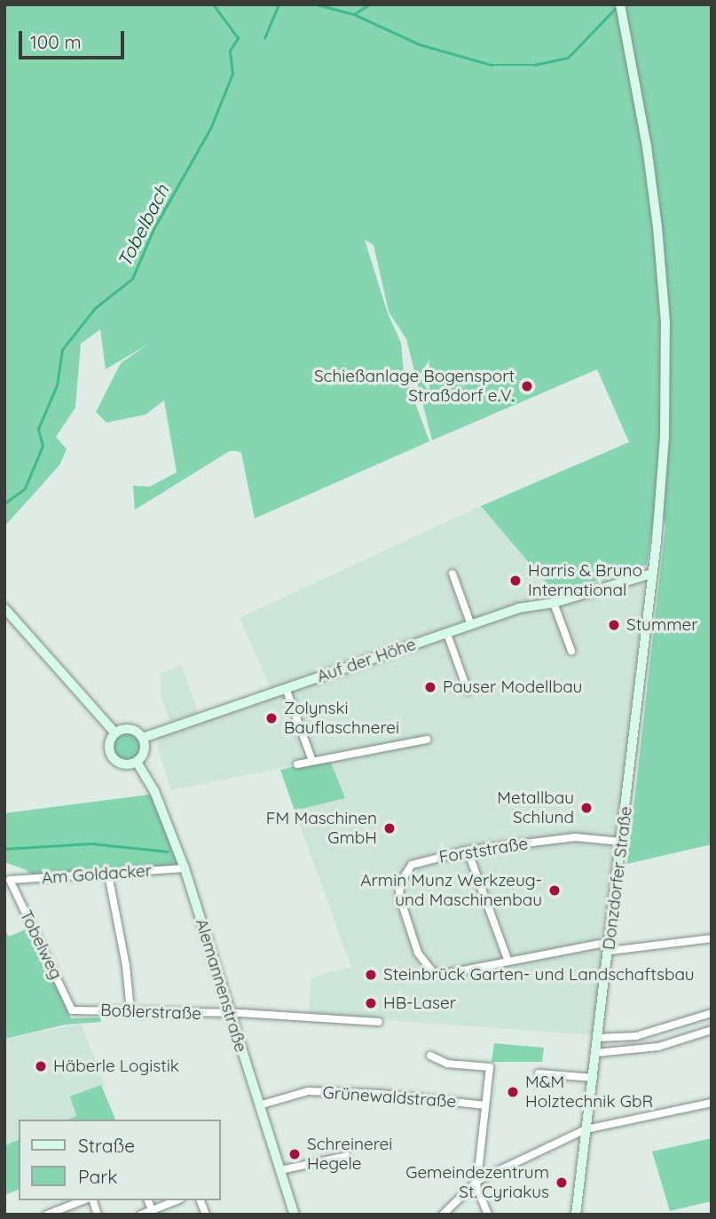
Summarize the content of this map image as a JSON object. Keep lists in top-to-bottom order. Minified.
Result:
{"streets":{"street":["Auf der Höhe","Forststraße","Am Goldacker","Donzdorfer Straße","Tobelweg","Alemannenstraße","Boßlerstraße","Grünewaldstraße"]},"crossings":[["Auf der Höhe","Donzdorfer Straße"],["Auf der Höhe","Alemannenstraße"],["Forststraße","Donzdorfer Straße"],["Am Goldacker","Tobelweg"],["Am Goldacker","Alemannenstraße"],["Tobelweg","Boßlerstraße"],["Alemannenstraße","Boßlerstraße"],["Alemannenstraße","Grünewaldstraße"]],"water":["Tobelbach"],"places":["Schießanlage Bogensport Straßdorf e.V.","Harris & Bruno International","Stummer","Pauser Modellbau","Zolynski Bauflaschnerei","Metallbau Schlund","FM Maschinen GmbH","Armin Munz Werkzeug- und Maschinenbau","Steinbrück Garten- und Landschaftsbau","HB-Laser","Häberle Logistik","M&M Holztechnik GbR","Schreinerei Hegele","Gemeindezentrum St. Cyriakus"],"legend":["Straße","Park"],"scale_bar":"100 m"}
